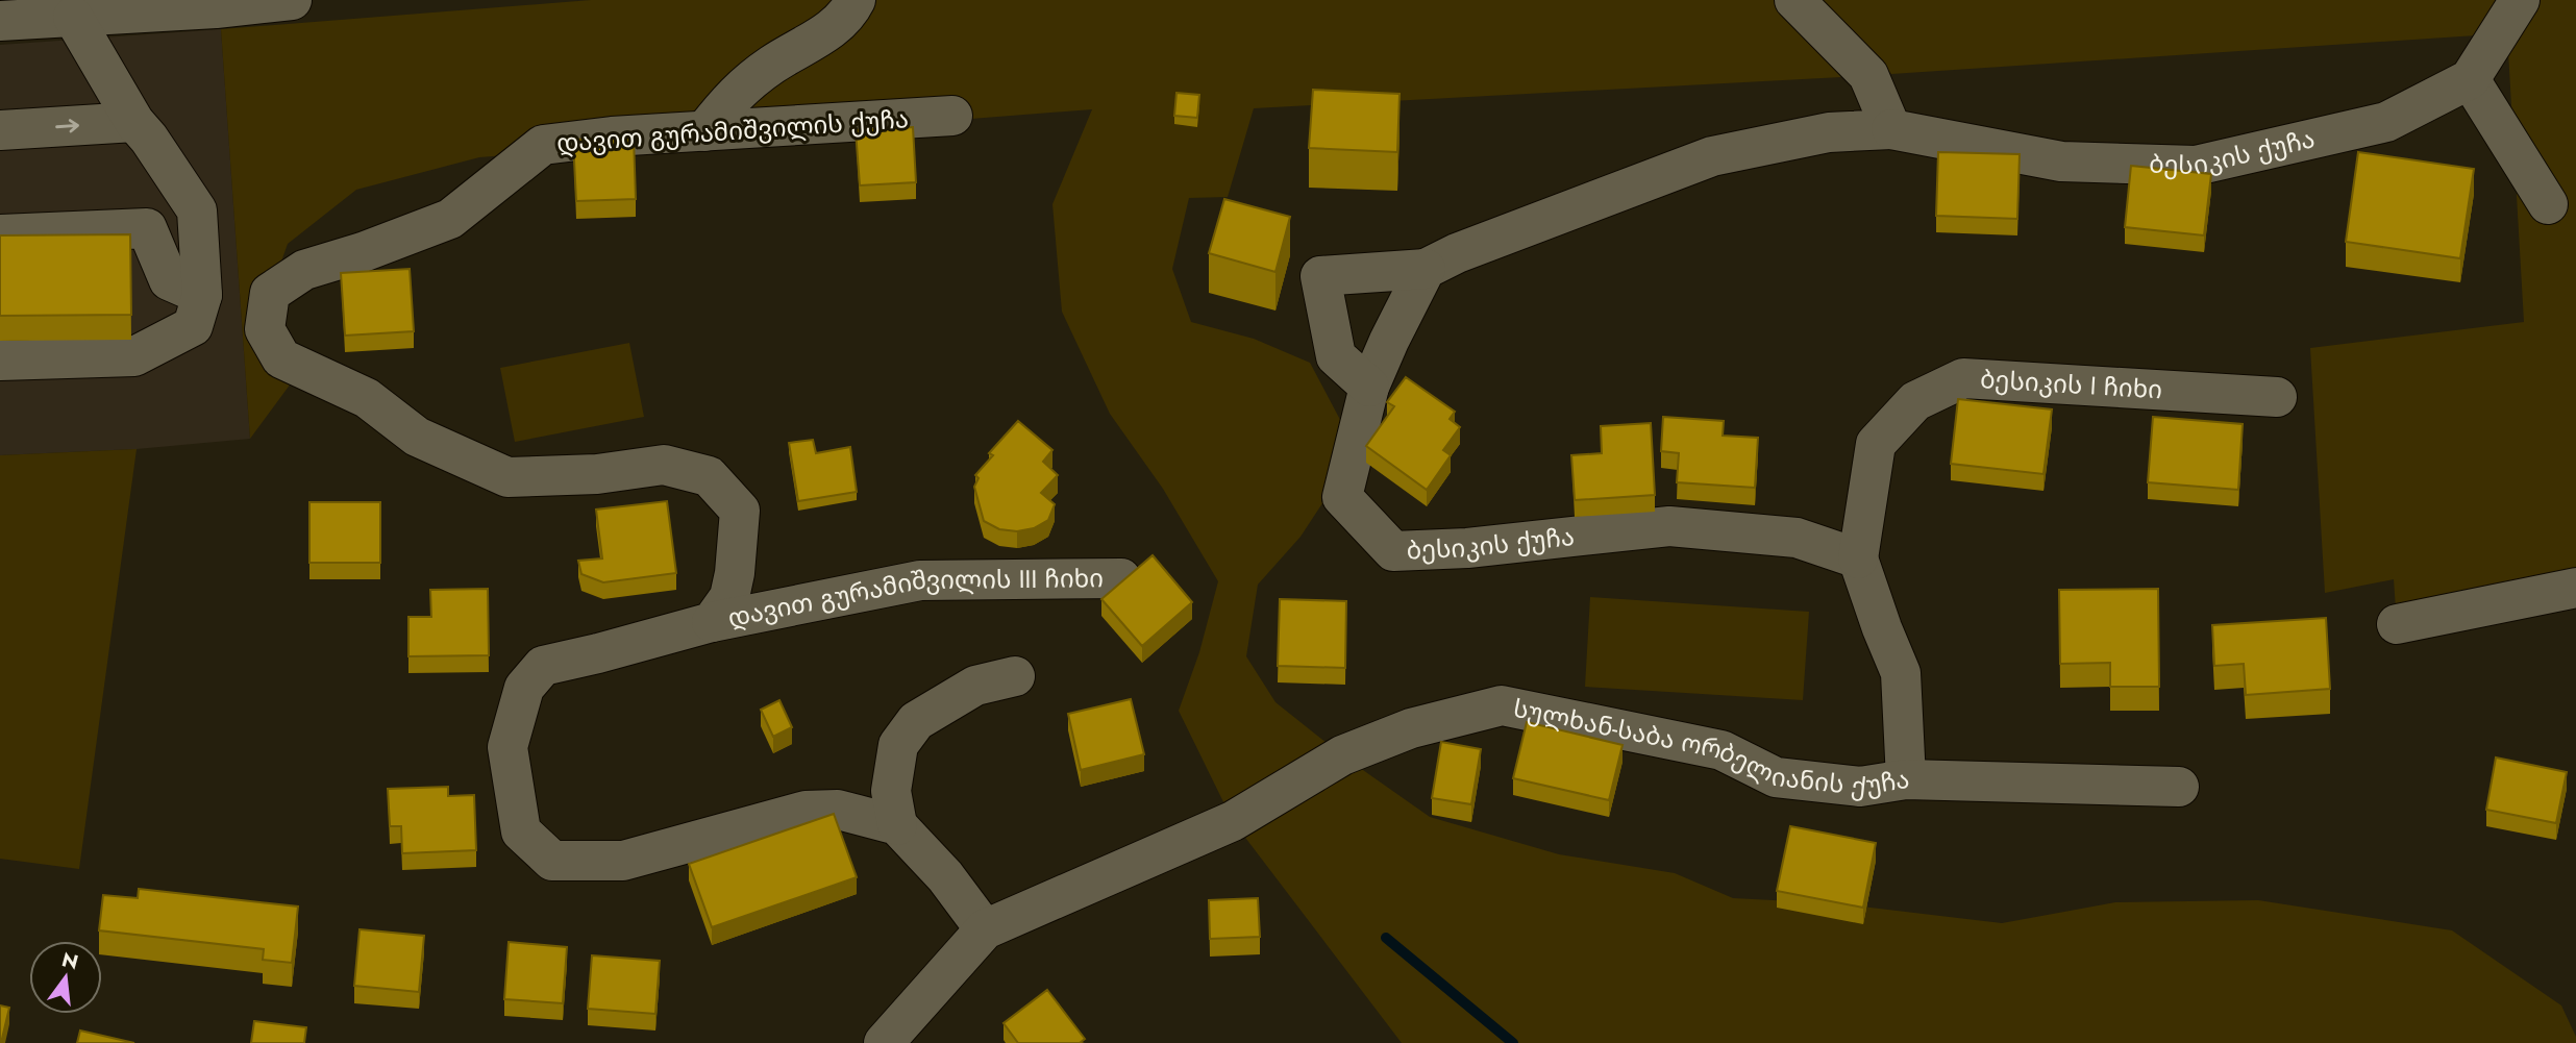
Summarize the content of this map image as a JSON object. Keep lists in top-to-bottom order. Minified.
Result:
{"streets":{"street":["დავით გურამიშვილის ქუჩა","ბესიკის ქუჩა","ბესიკის I ჩიხი","დავით გურამიშვილის III ჩიხი","სულხან-საბა ორბელიანის ქუჩა"]},"crossings":[["დავით გურამიშვილის ქუჩა","დავით გურამიშვილის III ჩიხი"],["ბესიკის ქუჩა","ბესიკის I ჩიხი"]],"north":"top"}
